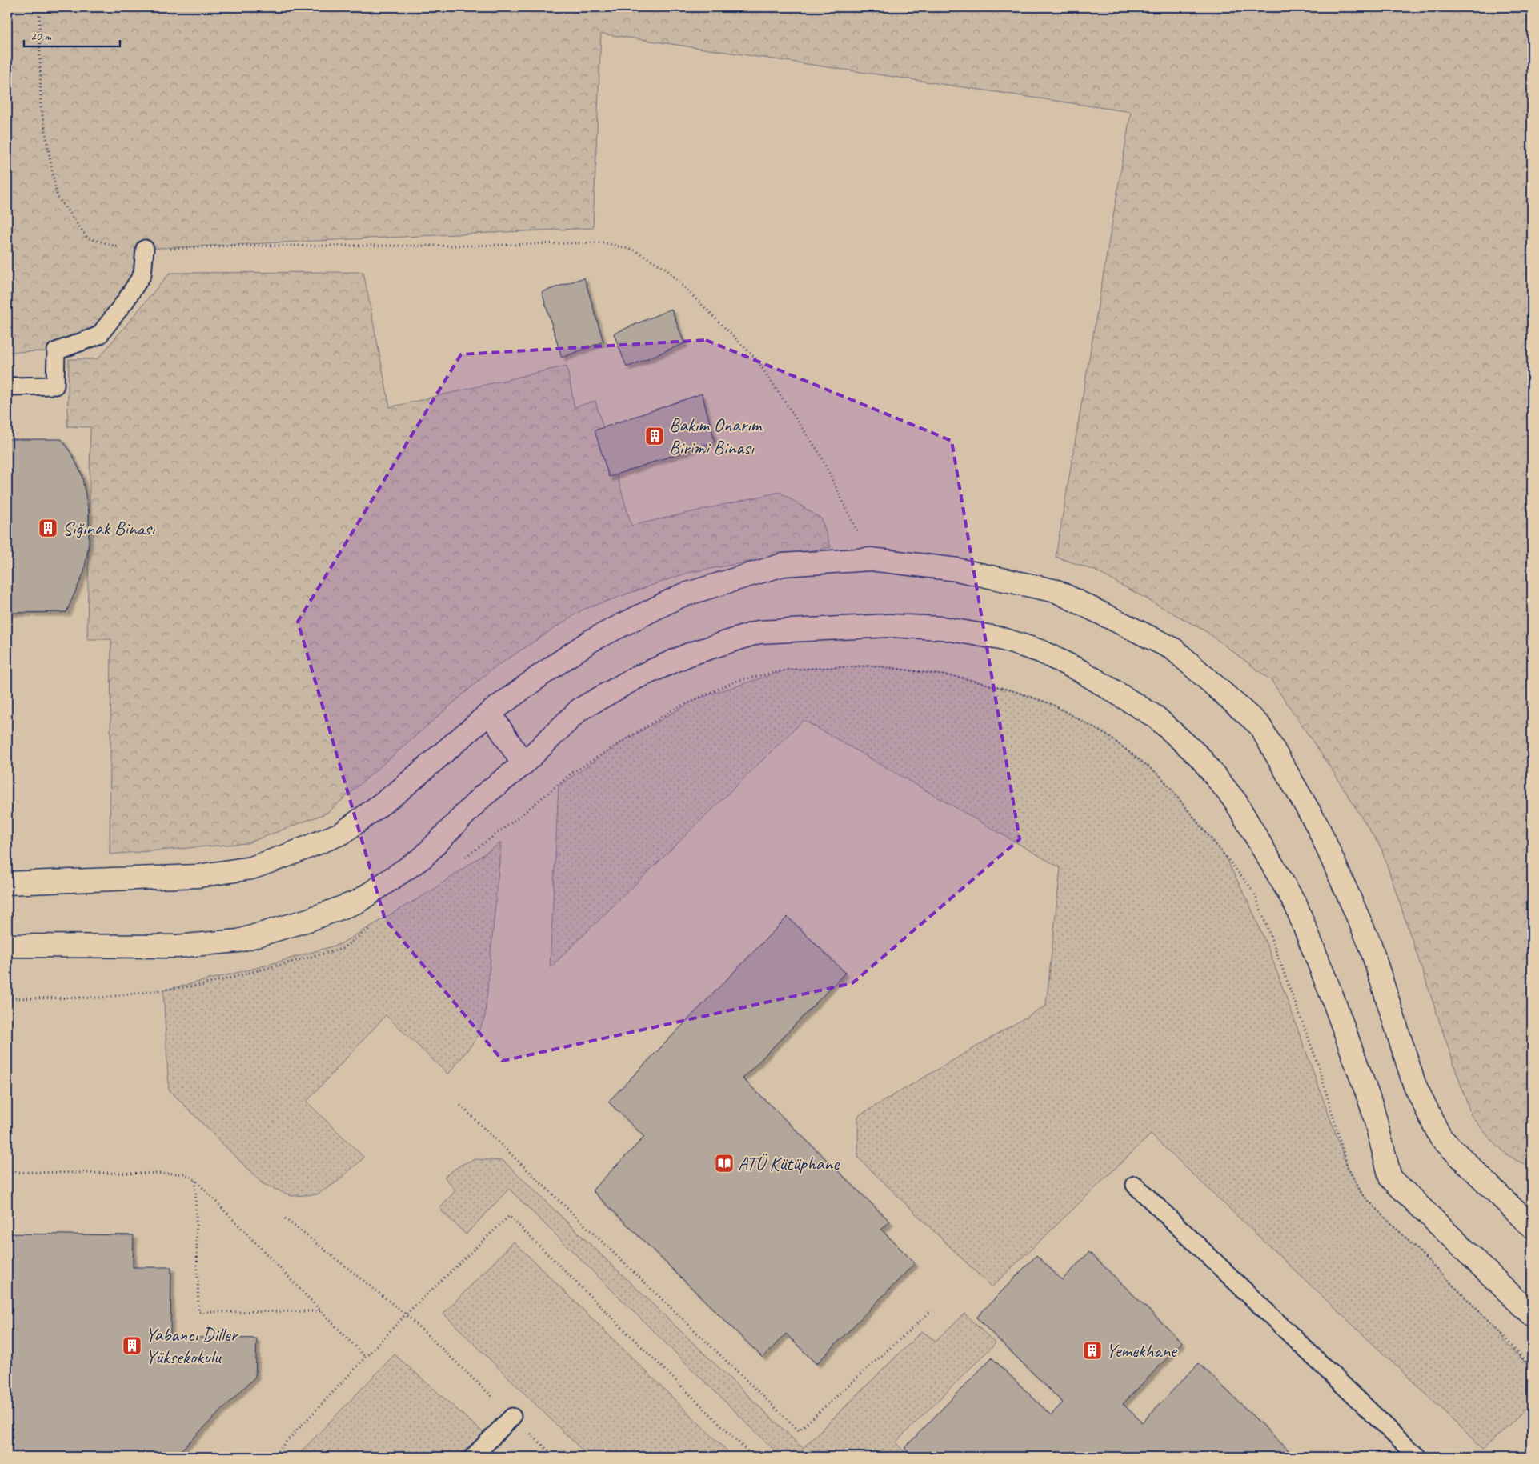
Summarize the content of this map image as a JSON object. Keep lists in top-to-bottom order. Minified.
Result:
{"places":{"building":["Bakım Onarım Birimi Binası","Sığınak Binası","Yabancı Diller Yüksekokulu","Yemekhane"],"library":["ATÜ Kütüphane"]},"scale_bar":"20 m"}
